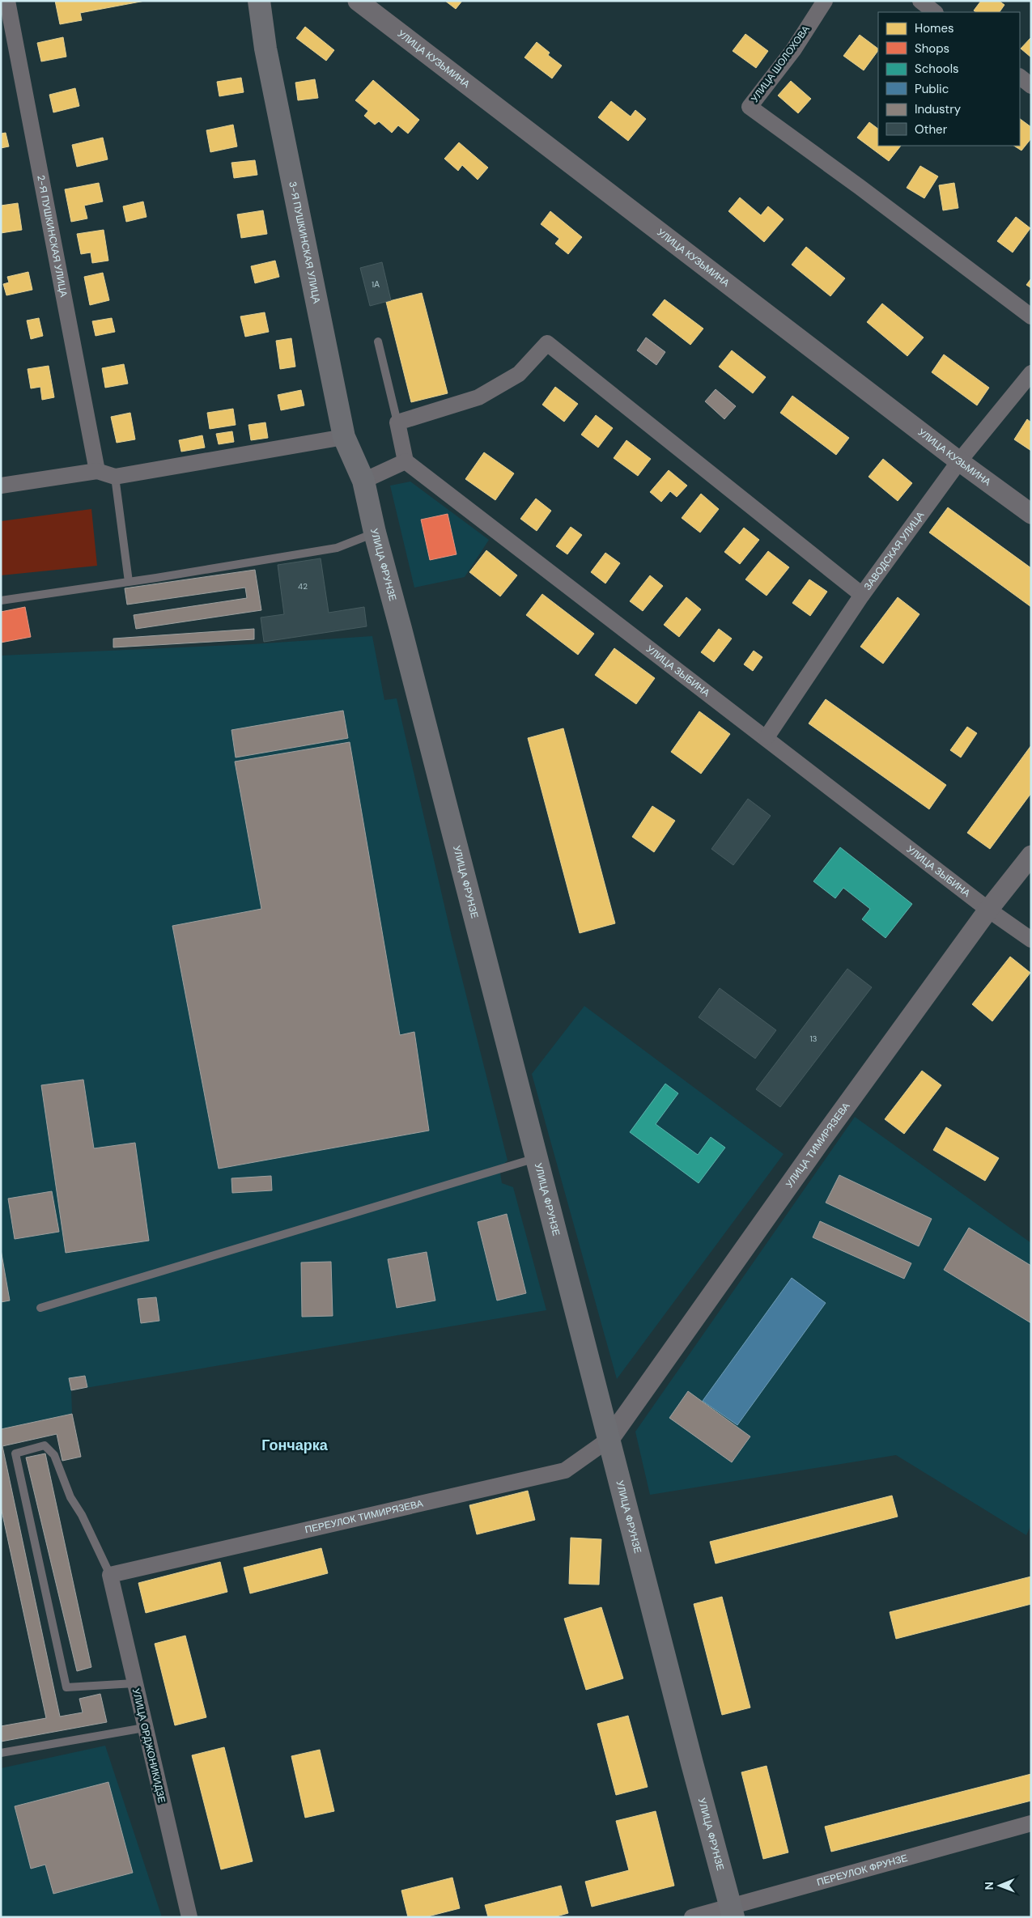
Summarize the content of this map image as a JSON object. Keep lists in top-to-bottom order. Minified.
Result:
{"streets":{"main road":["3-Я ПУШКИНСКАЯ УЛИЦА","УЛИЦА ФРУНЗЕ"],"street":["УЛИЦА КУЗЬМИНА","УЛИЦА ШОЛОХОВА","2-Я ПУШКИНСКАЯ УЛИЦА","ЗАВОДСКАЯ УЛИЦА","УЛИЦА ЗЫБИНА","УЛИЦА ТИМИРЯЗЕВА","ПЕРЕУЛОК ТИМИРЯЗЕВА","УЛИЦА ОРДЖОНИКИДЗЕ","ПЕРЕУЛОК ФРУНЗЕ"]},"crossings":[["УЛИЦА КУЗЬМИНА","ЗАВОДСКАЯ УЛИЦА"],["3-Я ПУШКИНСКАЯ УЛИЦА","УЛИЦА ФРУНЗЕ"],["ЗАВОДСКАЯ УЛИЦА","УЛИЦА ЗЫБИНА"],["УЛИЦА ФРУНЗЕ","УЛИЦА ТИМИРЯЗЕВА"],["УЛИЦА ФРУНЗЕ","ПЕРЕУЛОК ТИМИРЯЗЕВА"],["УЛИЦА ФРУНЗЕ","ПЕРЕУЛОК ФРУНЗЕ"],["УЛИЦА ЗЫБИНА","УЛИЦА ТИМИРЯЗЕВА"],["УЛИЦА ТИМИРЯЗЕВА","ПЕРЕУЛОК ТИМИРЯЗЕВА"],["ПЕРЕУЛОК ТИМИРЯЗЕВА","УЛИЦА ОРДЖОНИКИДЗЕ"]],"districts":["Гончарка"],"house_numbers":["1А","42","13"],"legend":["Homes","Shops","Schools","Public","Industry","Other"],"north":"left"}
